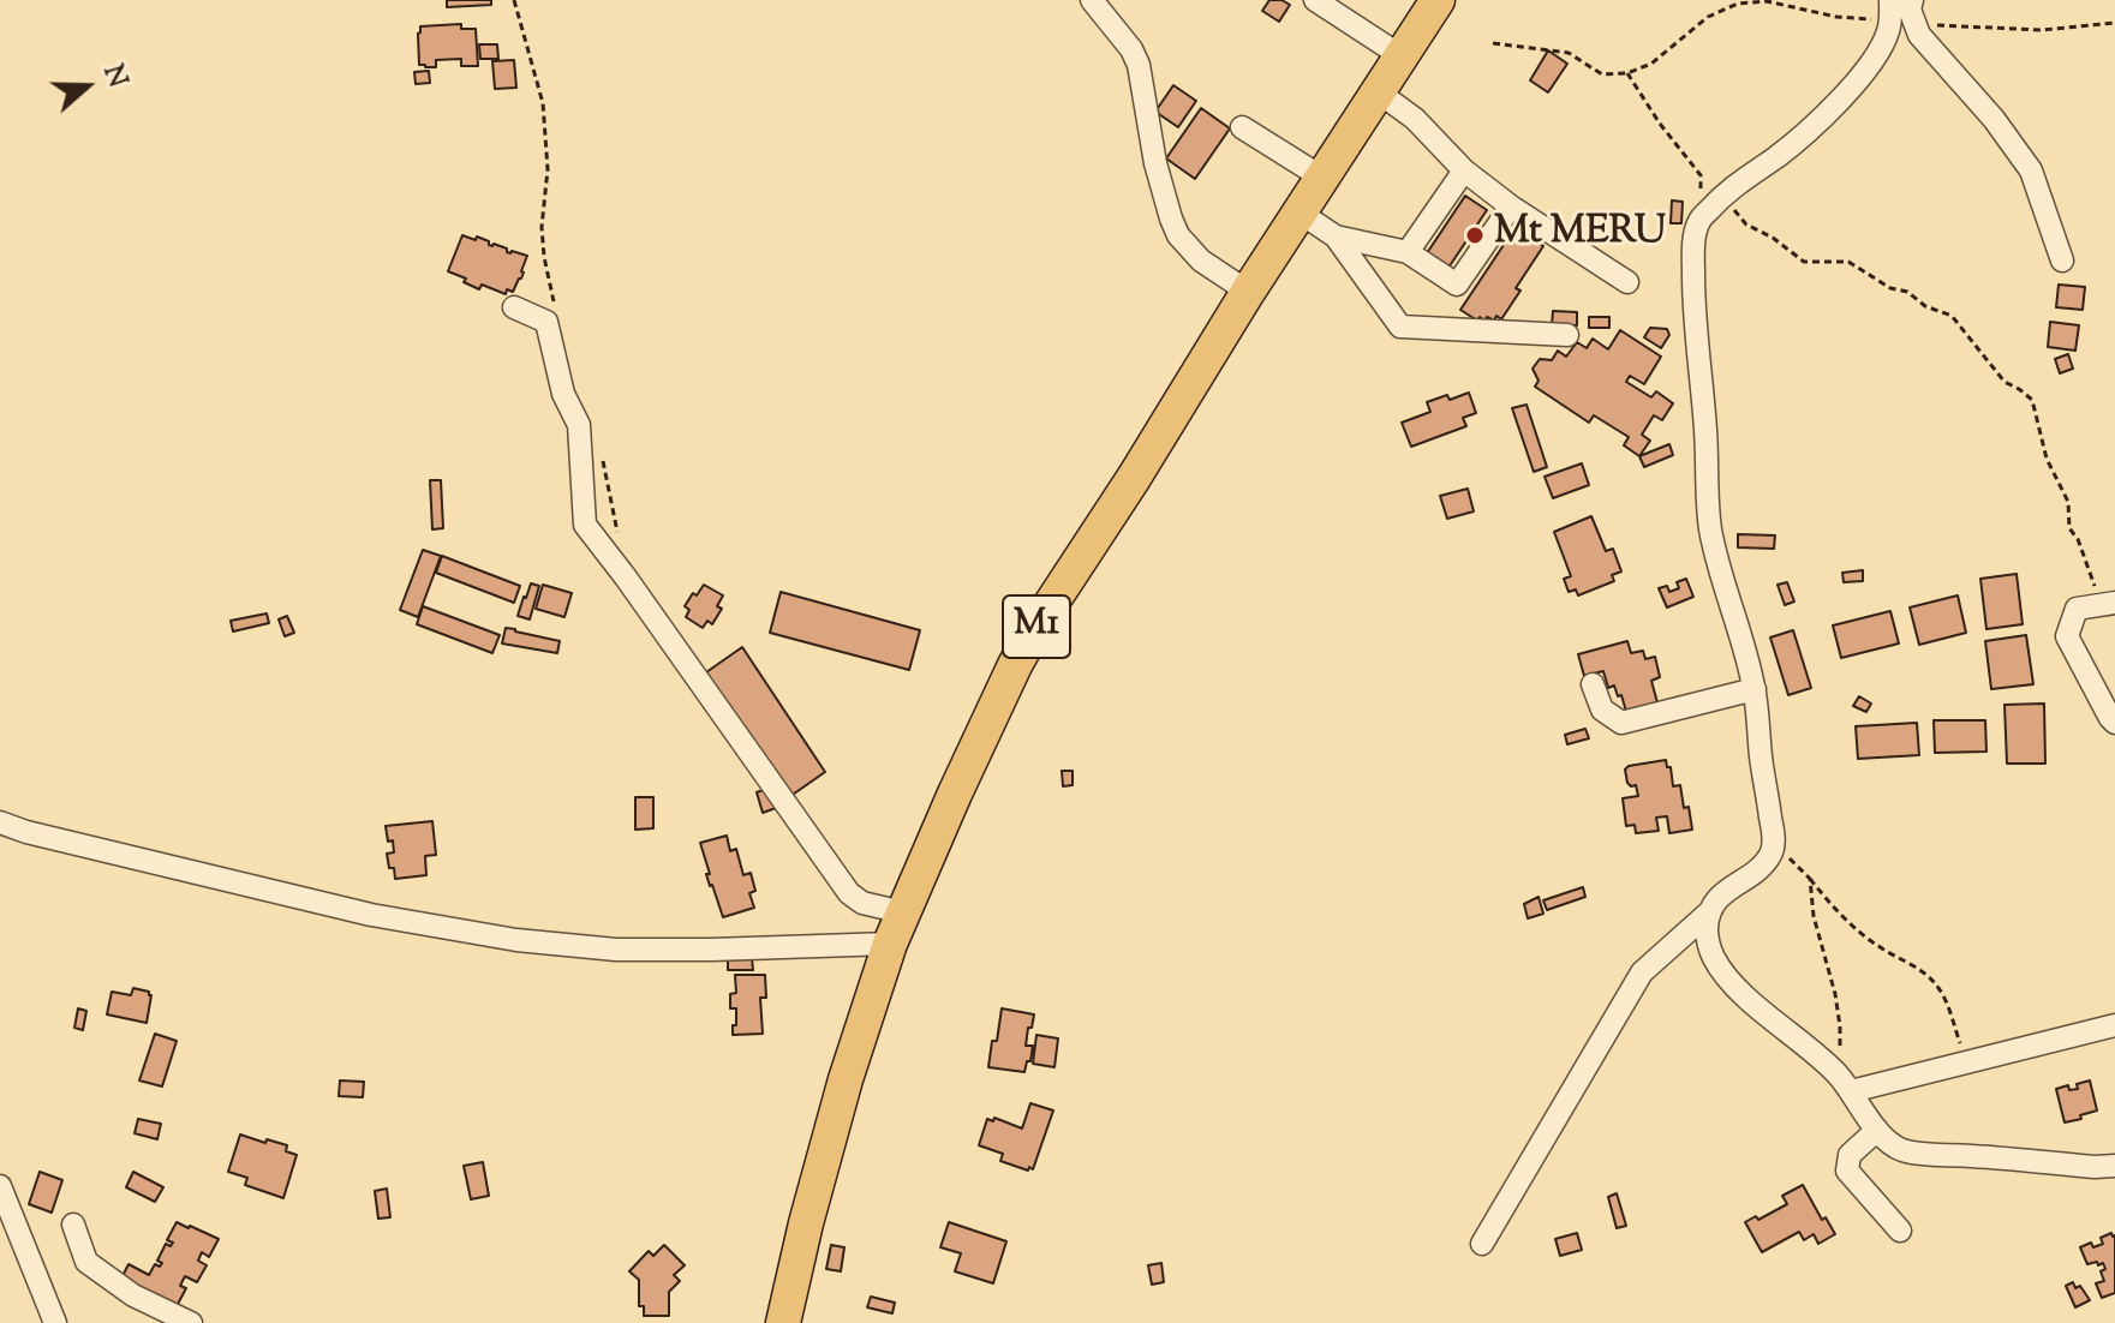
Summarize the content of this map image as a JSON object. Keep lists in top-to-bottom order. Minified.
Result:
{"streets":{"highway":["M1"]},"places":["Mt MERU"],"north":"right"}
